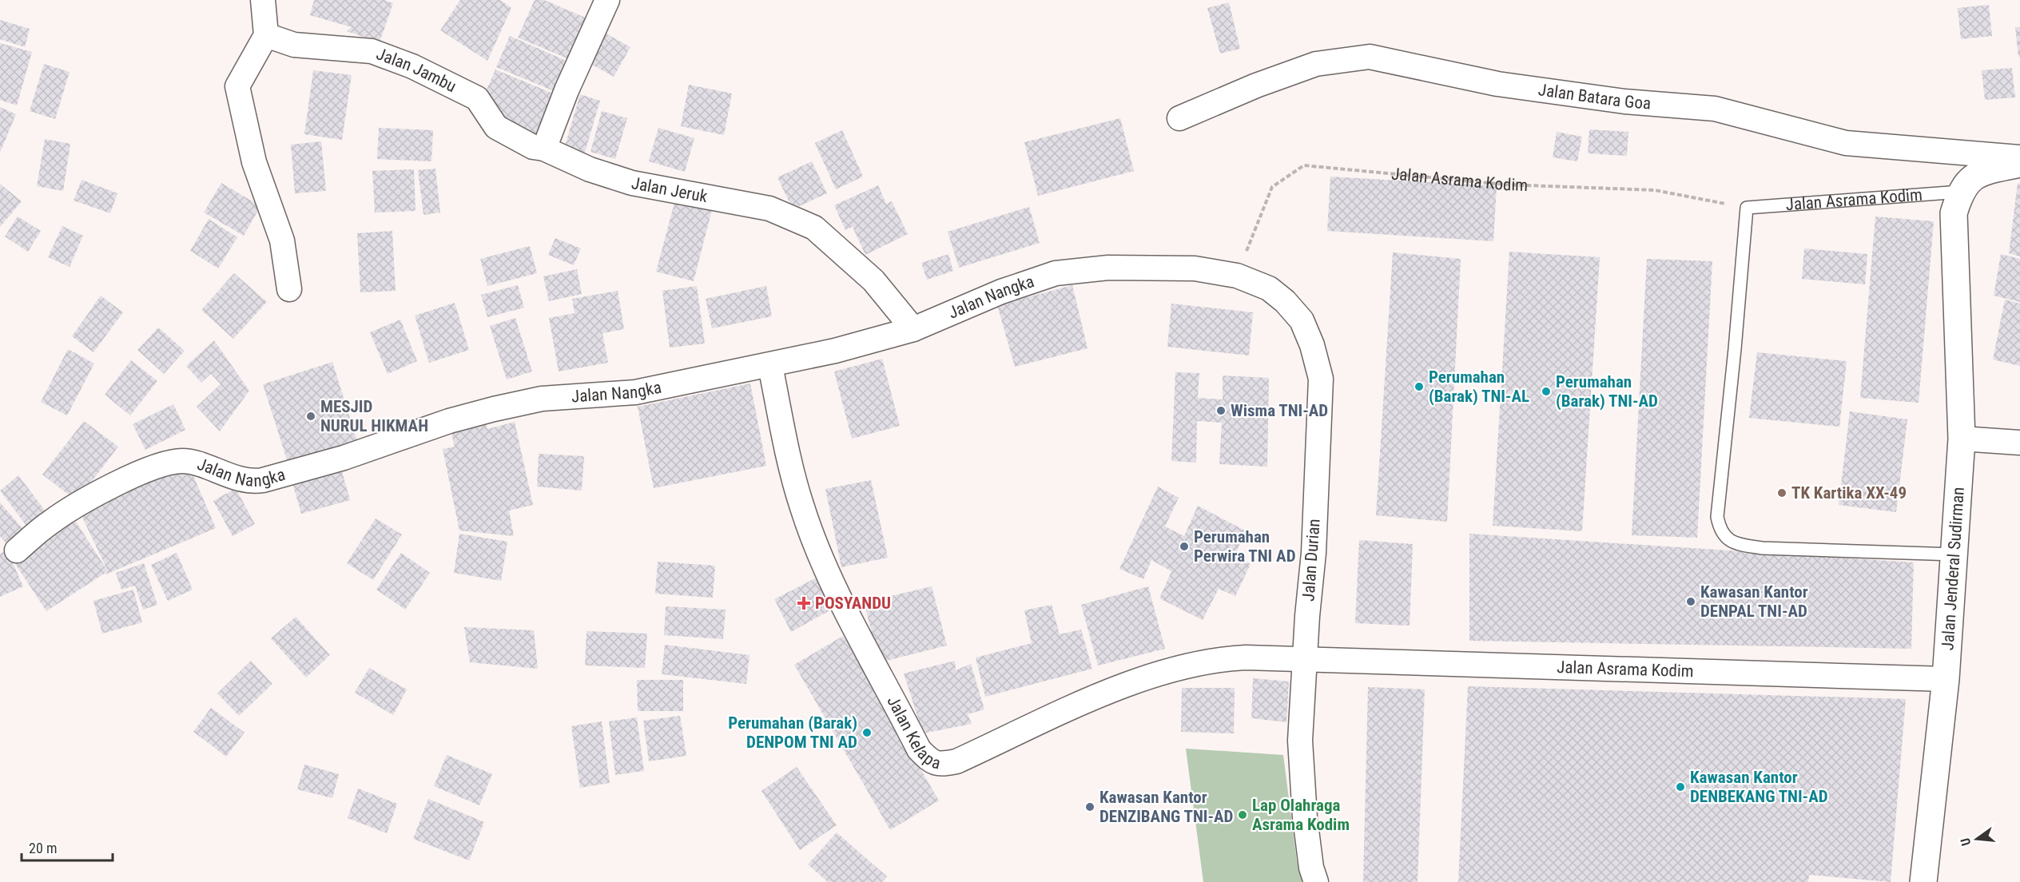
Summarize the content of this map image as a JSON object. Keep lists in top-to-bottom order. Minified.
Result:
{"streets":{"main road":["Jalan Jenderal Sudirman"],"street":["Jalan Jambu","Jalan Batara Goa","Jalan Asrama Kodim","Jalan Jeruk","Jalan Nangka","Jalan Durian","Jalan Kelapa"]},"crossings":[["Jalan Jambu","Jalan Jeruk"],["Jalan Asrama Kodim","Jalan Nangka"],["Jalan Asrama Kodim","Jalan Durian"],["Jalan Asrama Kodim","Jalan Jenderal Sudirman"],["Jalan Asrama Kodim","Jalan Kelapa"],["Jalan Jeruk","Jalan Nangka"],["Jalan Nangka","Jalan Durian"],["Jalan Nangka","Jalan Kelapa"],["Jalan Durian","Jalan Kelapa"]],"places":{"other":["Perumahan (Barak) TNI-AL","Perumahan (Barak) TNI-AD","Wisma TNI-AD","MESJID NURUL HIKMAH","TK Kartika XX-49","Perumahan Perwira TNI AD","Kawasan Kantor DENPAL TNI-AD","Perumahan (Barak) DENPOM TNI AD","Kawasan Kantor DENBEKANG TNI-AD","Kawasan Kantor DENZIBANG TNI-AD","Lap Olahraga Asrama Kodim"],"health":["POSYANDU"]},"scale_bar":"20 m","north":"left"}
